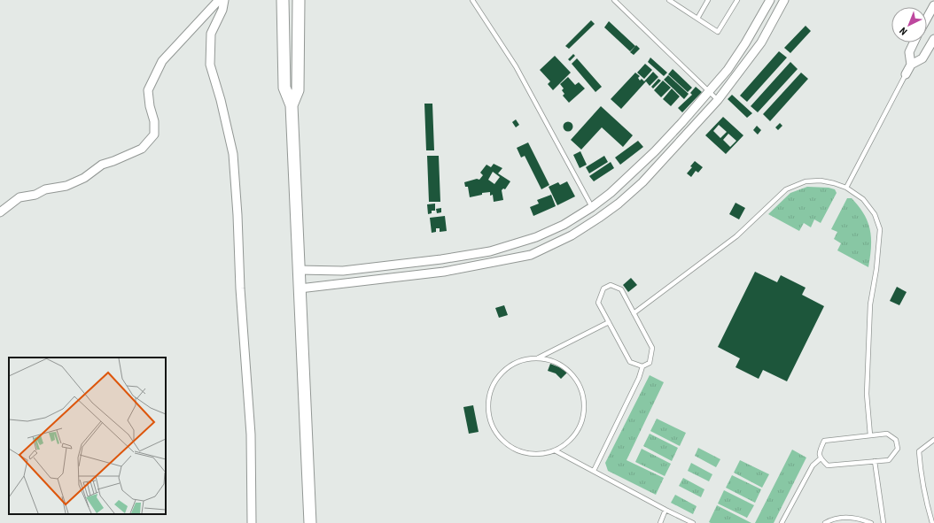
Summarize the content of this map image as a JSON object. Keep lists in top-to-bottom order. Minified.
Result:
{"north":"bottom left"}
